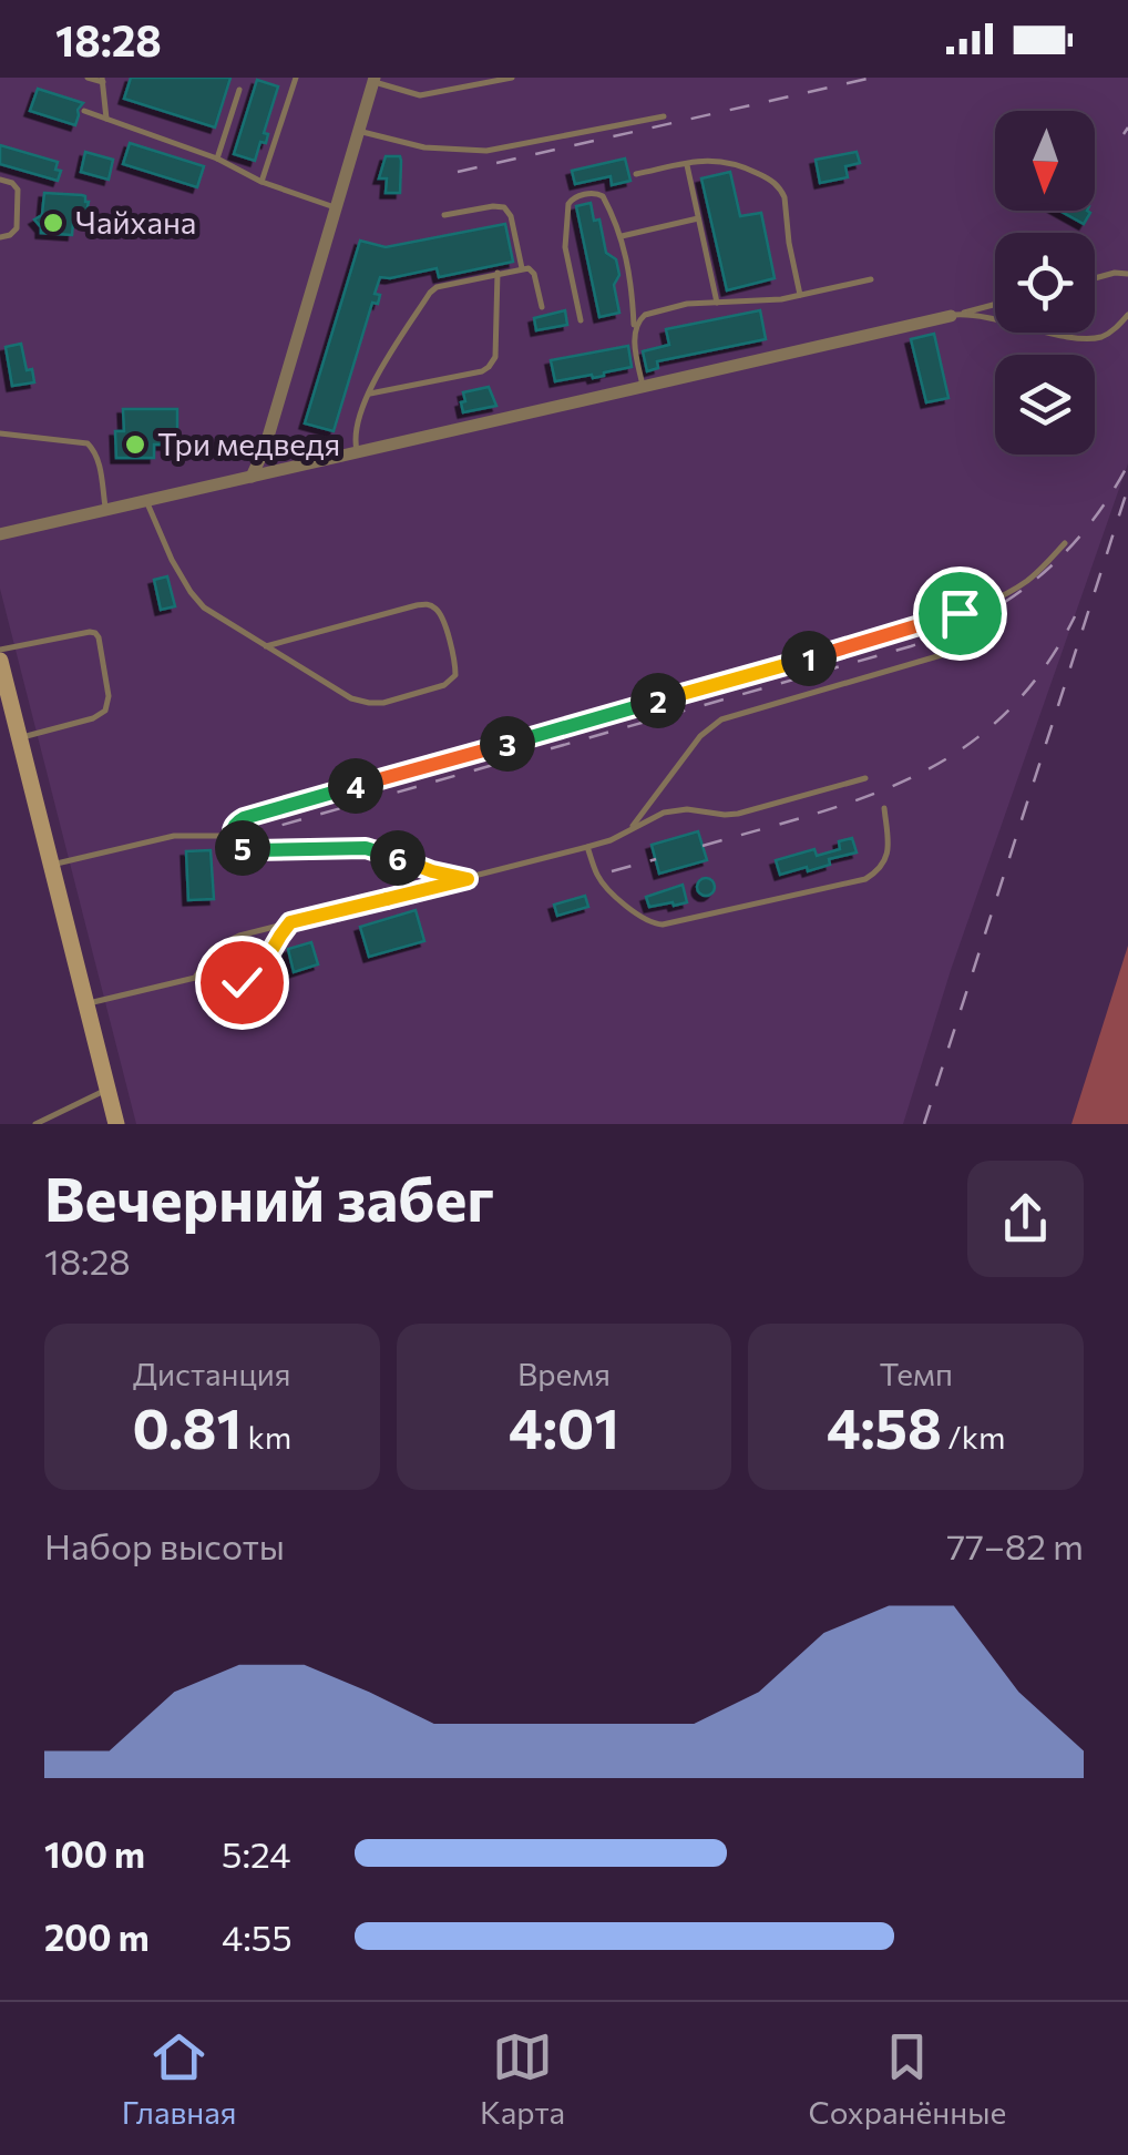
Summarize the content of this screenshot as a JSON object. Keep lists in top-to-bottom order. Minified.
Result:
{"places":["Чайхана","Три медведя"],"north":"bottom","page":{"status":"18:28","pins":["1","2","3","4","5","6"],"heading":["Вечерний забег","18:28"],"stats":[["Дистанция","0.81 km"],["Время","4:01"],["Темп","4:58 /km"]],"chart":["Набор высоты","77–82 m"],"list":[{"name":"100 m","note":"5:24"},{"name":"200 m","note":"4:55"}],"tabs":["Главная","Карта","Сохранённые"]}}
